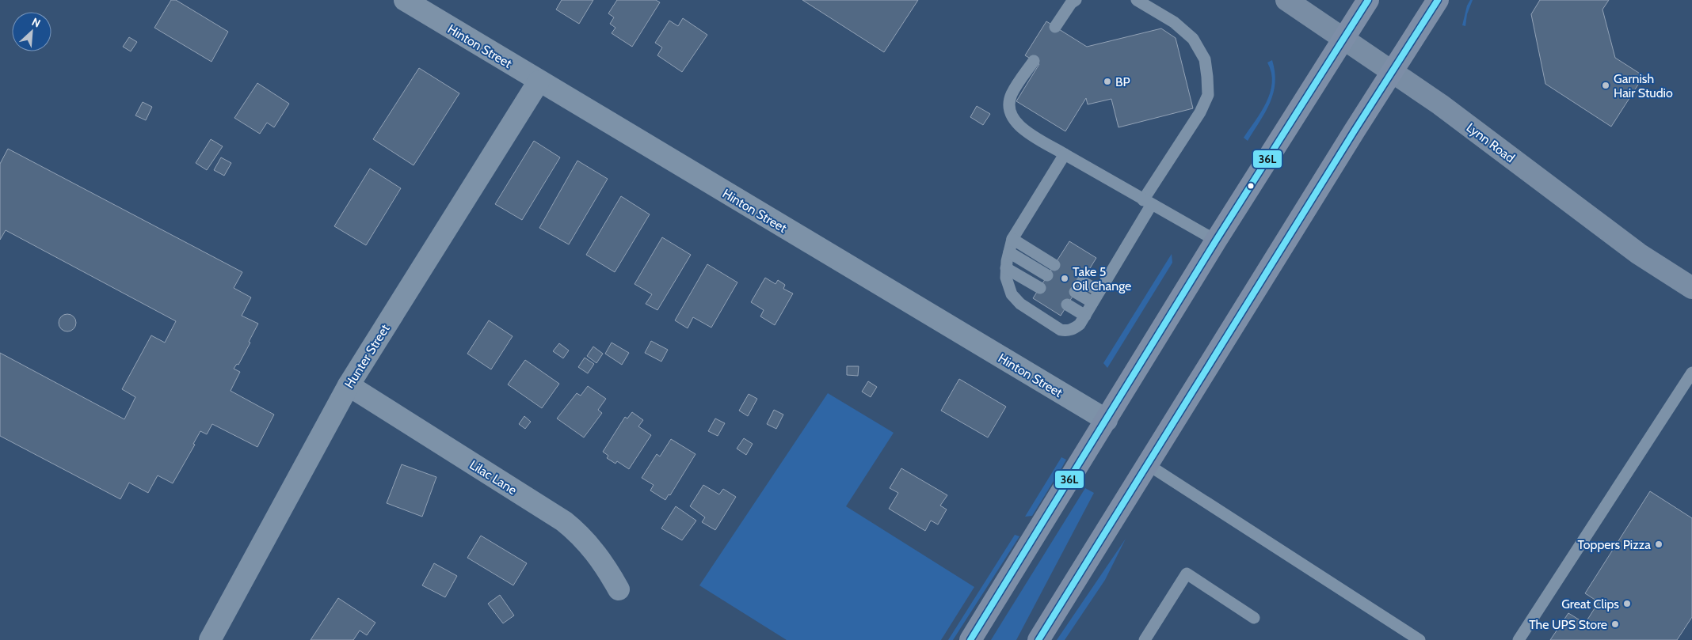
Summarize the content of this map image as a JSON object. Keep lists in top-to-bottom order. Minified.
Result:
{"streets":{"main road":["Lynn Road"],"street":["Hinton Street","Hunter Street","Lilac Lane"]},"crossings":[["Hinton Street","Hunter Street"],["Hunter Street","Lilac Lane"]],"places":["BP","Garnish Hair Studio","Take 5 Oil Change","Toppers Pizza","Great Clips","The UPS Store"],"lines":["transit line 36L"],"north":"top right"}
